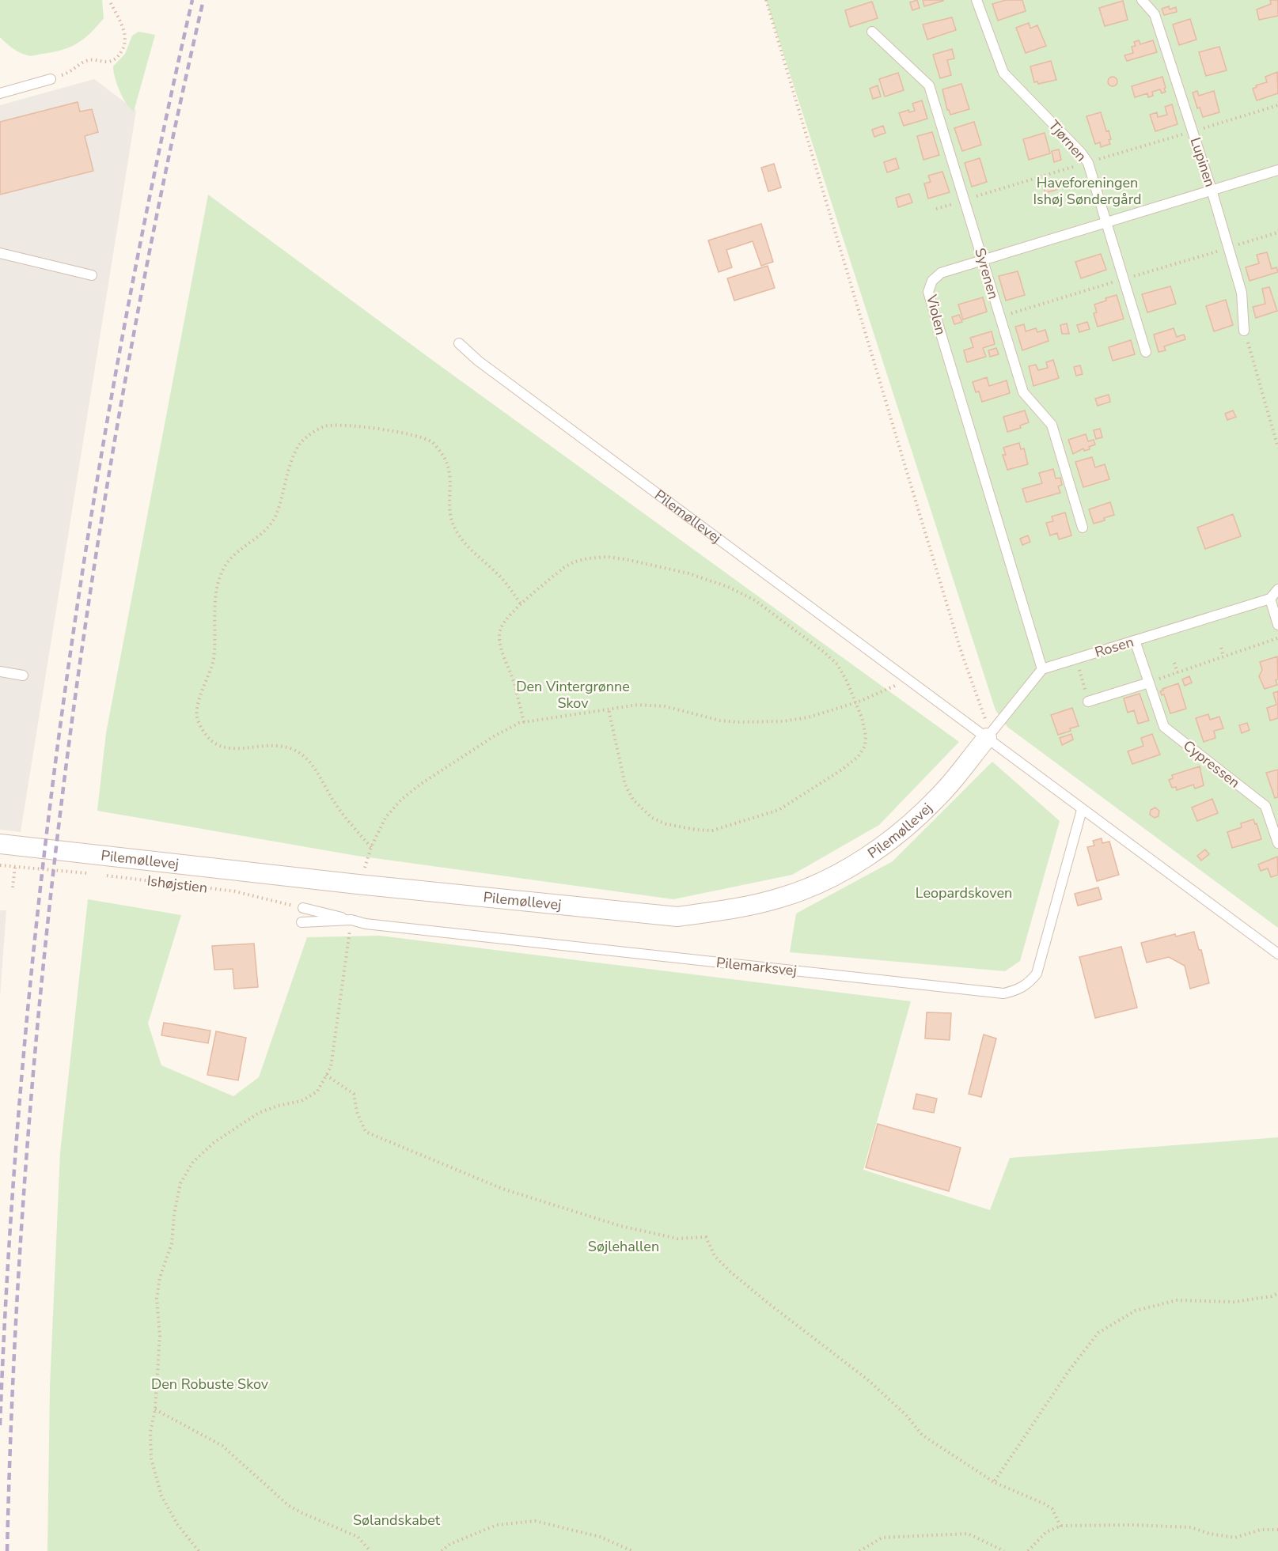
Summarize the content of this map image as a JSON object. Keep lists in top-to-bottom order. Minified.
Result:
{"streets":{"street":["Pilemøllevej"],"lane":["Tjørnen","Lupinen","Syrenen","Violen","Rosen","Cypressen","Pilemarksvej"],"path":["Ishøjstien"]},"crossings":[["Tjørnen","Violen"],["Lupinen","Violen"],["Syrenen","Violen"],["Violen","Rosen"],["Pilemøllevej","Pilemarksvej"],["Rosen","Cypressen"]],"parks":["Haveforeningen Ishøj Søndergård","Den Vintergrønne Skov","Leopardskoven","Søjlehallen","Den Robuste Skov","Sølandskabet"]}
